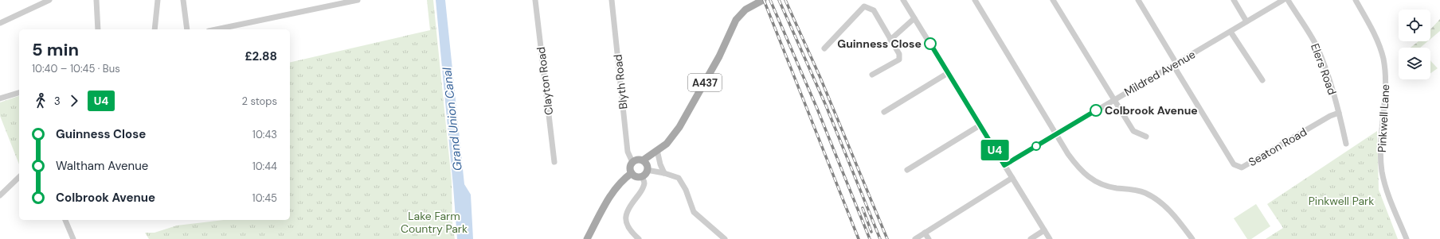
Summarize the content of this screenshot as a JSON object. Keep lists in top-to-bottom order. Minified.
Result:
{"streets":{"main road":["A437"],"street":["Elers Road","Mildred Avenue","Clayton Road","Blyth Road","Pinkwell Lane","Seaton Road"]},"crossings":[["Elers Road","Seaton Road"],["Mildred Avenue","Seaton Road"],["Blyth Road","A437"]],"water":["Grand Union Canal"],"parks":["Pinkwell Park","Lake Farm Country Park"],"places":["Guinness Close","Colbrook Avenue"],"lines":["bus line U4"],"page":{"on_map":"U4","heading":["5 min","10:40 – 10:45 · Bus","£2.88"],"legs":["3","U4","2 stops"],"list":[{"name":"Guinness Close","value":"10:43"},{"name":"Waltham Avenue","value":"10:44"},{"name":"Colbrook Avenue","value":"10:45"}]}}
